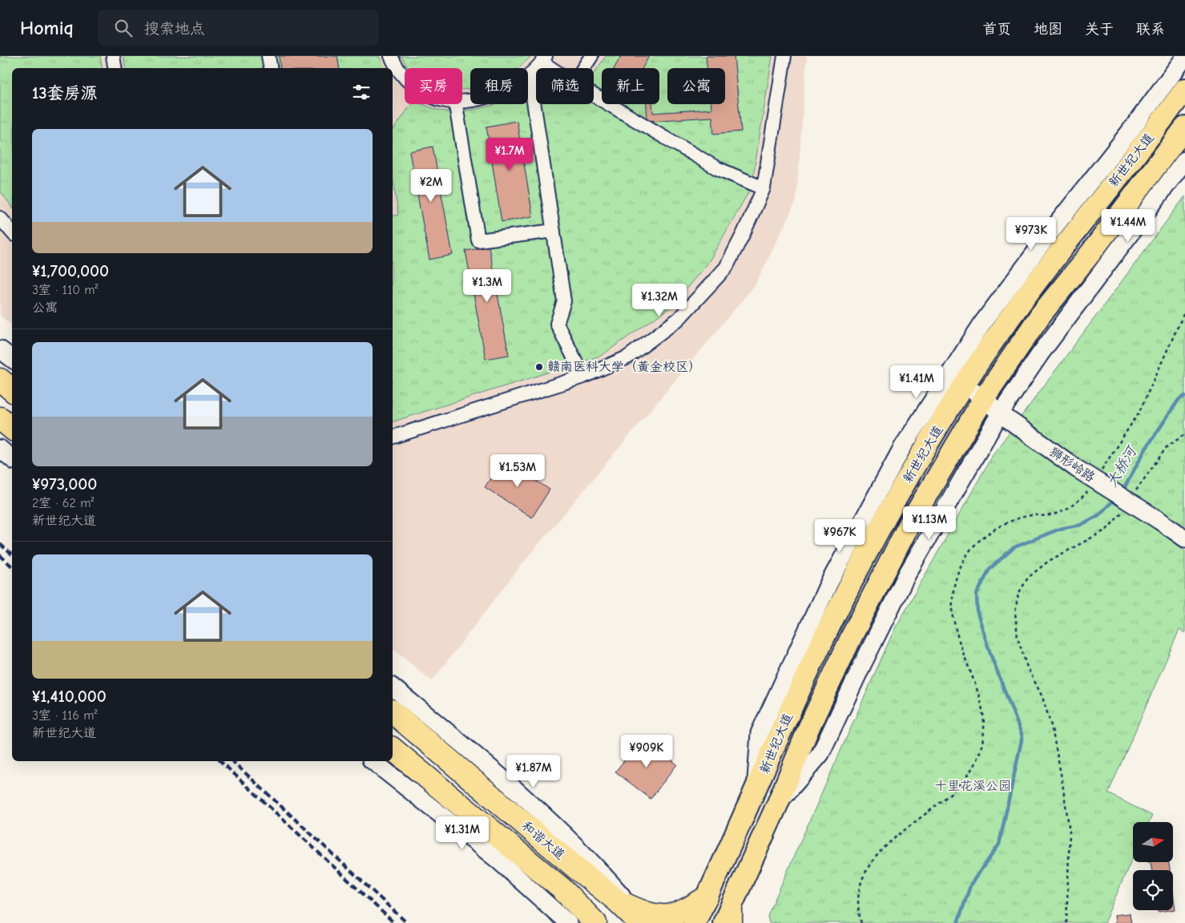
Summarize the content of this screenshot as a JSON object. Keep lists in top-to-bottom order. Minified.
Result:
{"streets":{"highway":["和谐大道"],"main road":["新世纪大道"],"street":["狮形岭路"]},"crossings":[["新世纪大道","狮形岭路"],["新世纪大道","和谐大道"]],"water":["大桥河"],"parks":["十里花溪公园"],"places":["赣南医科大学（黄金校区）"],"north":"right","page":{"header":"Homiq","search":"搜索地点","nav":["首页","地图","关于","联系"],"chip":["买房","租房","筛选","新上","公寓"],"heading":"13套房源","list":[{"name":"¥1,700,000","note":"3室 · 110 m² · 公寓"},{"name":"¥973,000","note":"2室 · 62 m² · 新世纪大道"},{"name":"¥1,410,000","note":"3室 · 116 m² · 新世纪大道"}],"price":["¥1.7M","¥2M","¥1.44M","¥973K","¥1.3M","¥1.32M","¥1.41M","¥1.53M","¥1.13M","¥967K","¥909K","¥1.87M","¥1.31M"]}}
